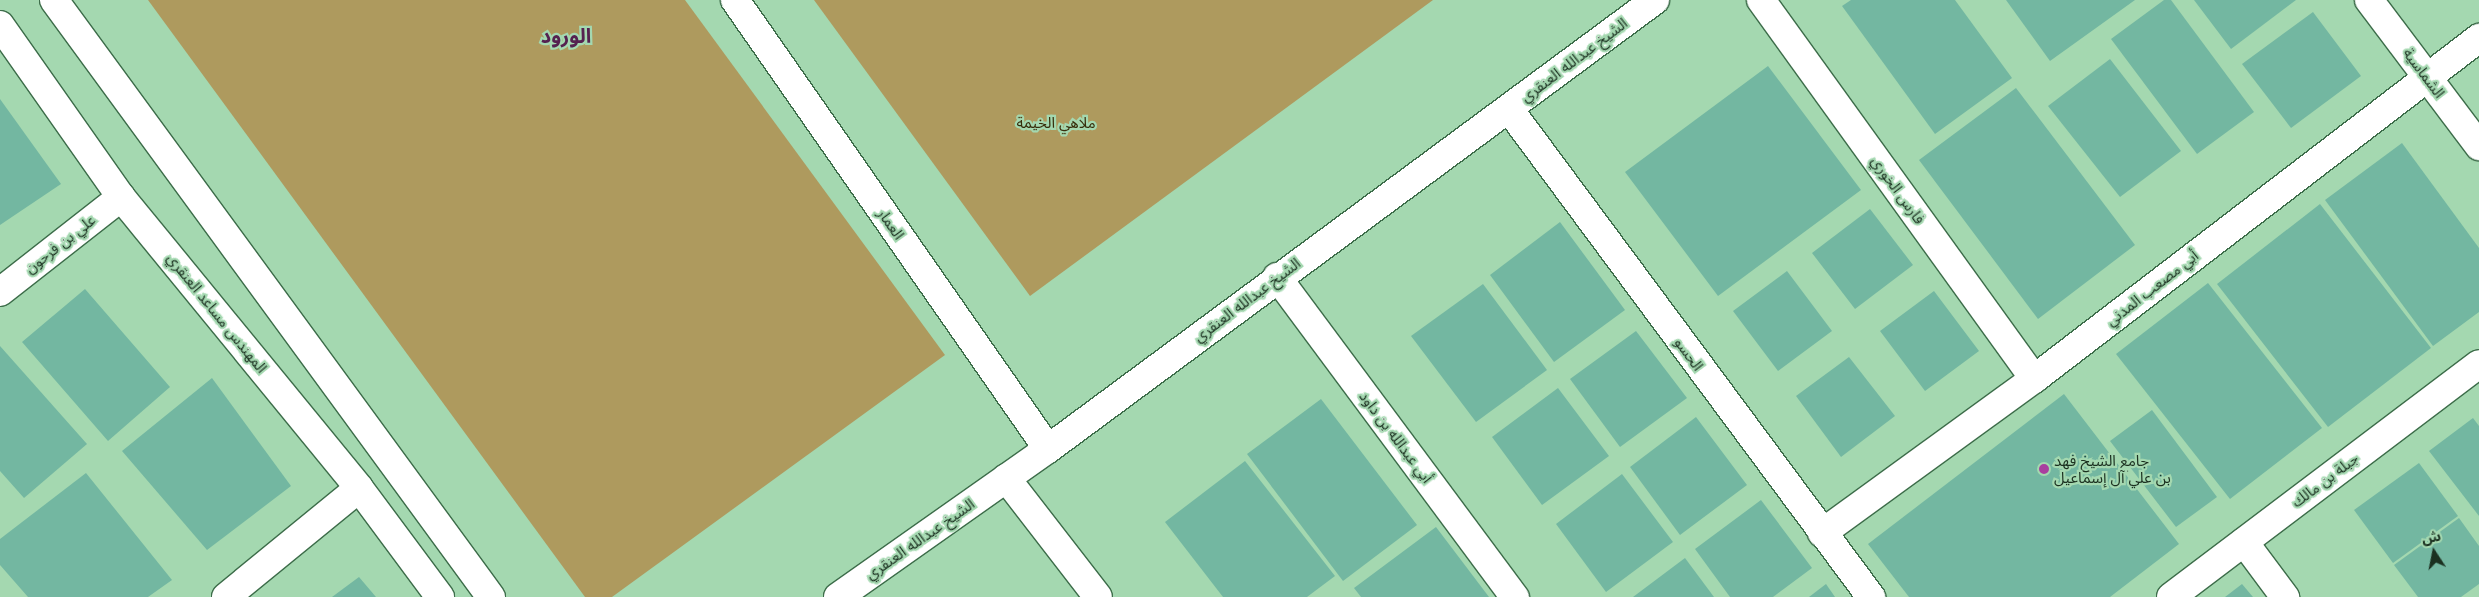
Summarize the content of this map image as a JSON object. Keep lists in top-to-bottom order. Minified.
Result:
{"streets":{"street":["الشيخ عبدالله العنقري","الشماسية","فارس الخوري","العمار","علي بن فرحون","أبي مصعب المدني","المهندس مساعد العنقري","الحسو","أبي عبدالله بن داود","جبلة بن مالك"]},"crossings":[["الشيخ عبدالله العنقري","العمار"],["الشيخ عبدالله العنقري","الحسو"],["الشيخ عبدالله العنقري","أبي عبدالله بن داود"],["الشماسية","أبي مصعب المدني"],["فارس الخوري","أبي مصعب المدني"],["علي بن فرحون","المهندس مساعد العنقري"],["أبي مصعب المدني","الحسو"]],"districts":["الورود"],"parks":["ملاهي الخيمة"],"places":["جامع الشيخ فهد بن علي آل إسماعيل"],"north":"top"}
